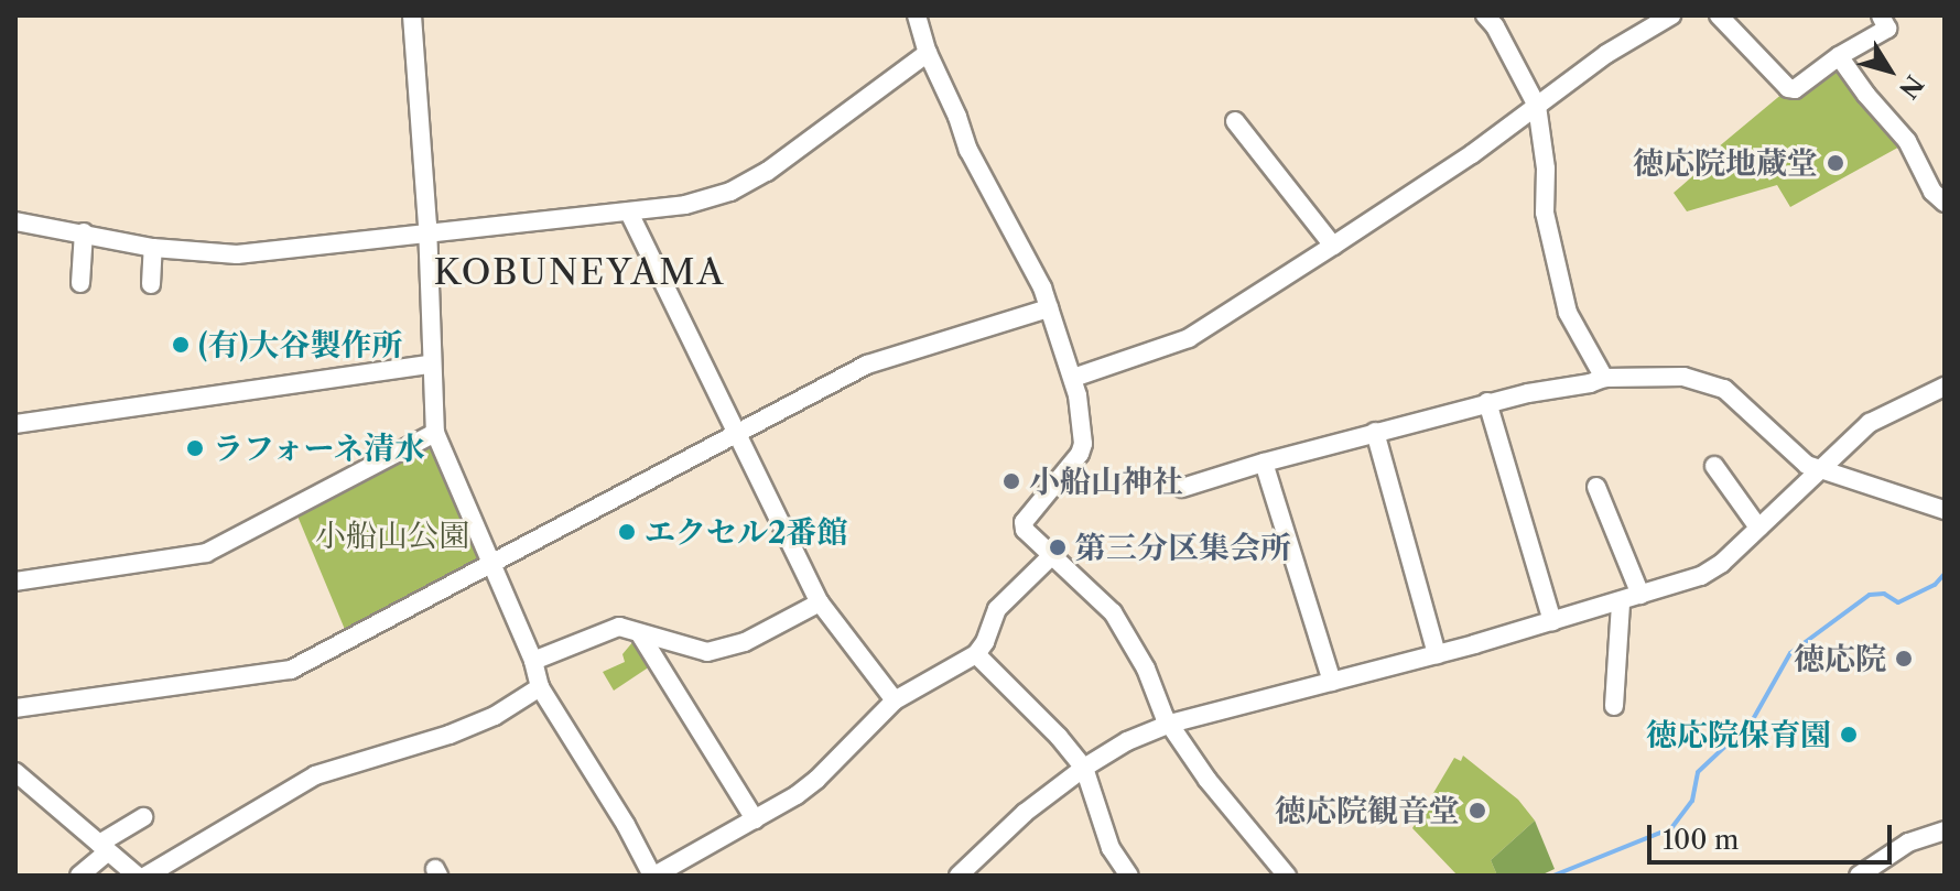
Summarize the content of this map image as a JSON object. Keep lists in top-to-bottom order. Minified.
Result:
{"districts":["KOBUNEYAMA"],"parks":["小船山公園"],"places":["徳応院地蔵堂","(有)大谷製作所","ラフォーネ清水","小船山神社","エクセル2番館","第三分区集会所","徳応院","徳応院保育園","徳応院観音堂"],"scale_bar":"100 m","north":"bottom right"}
